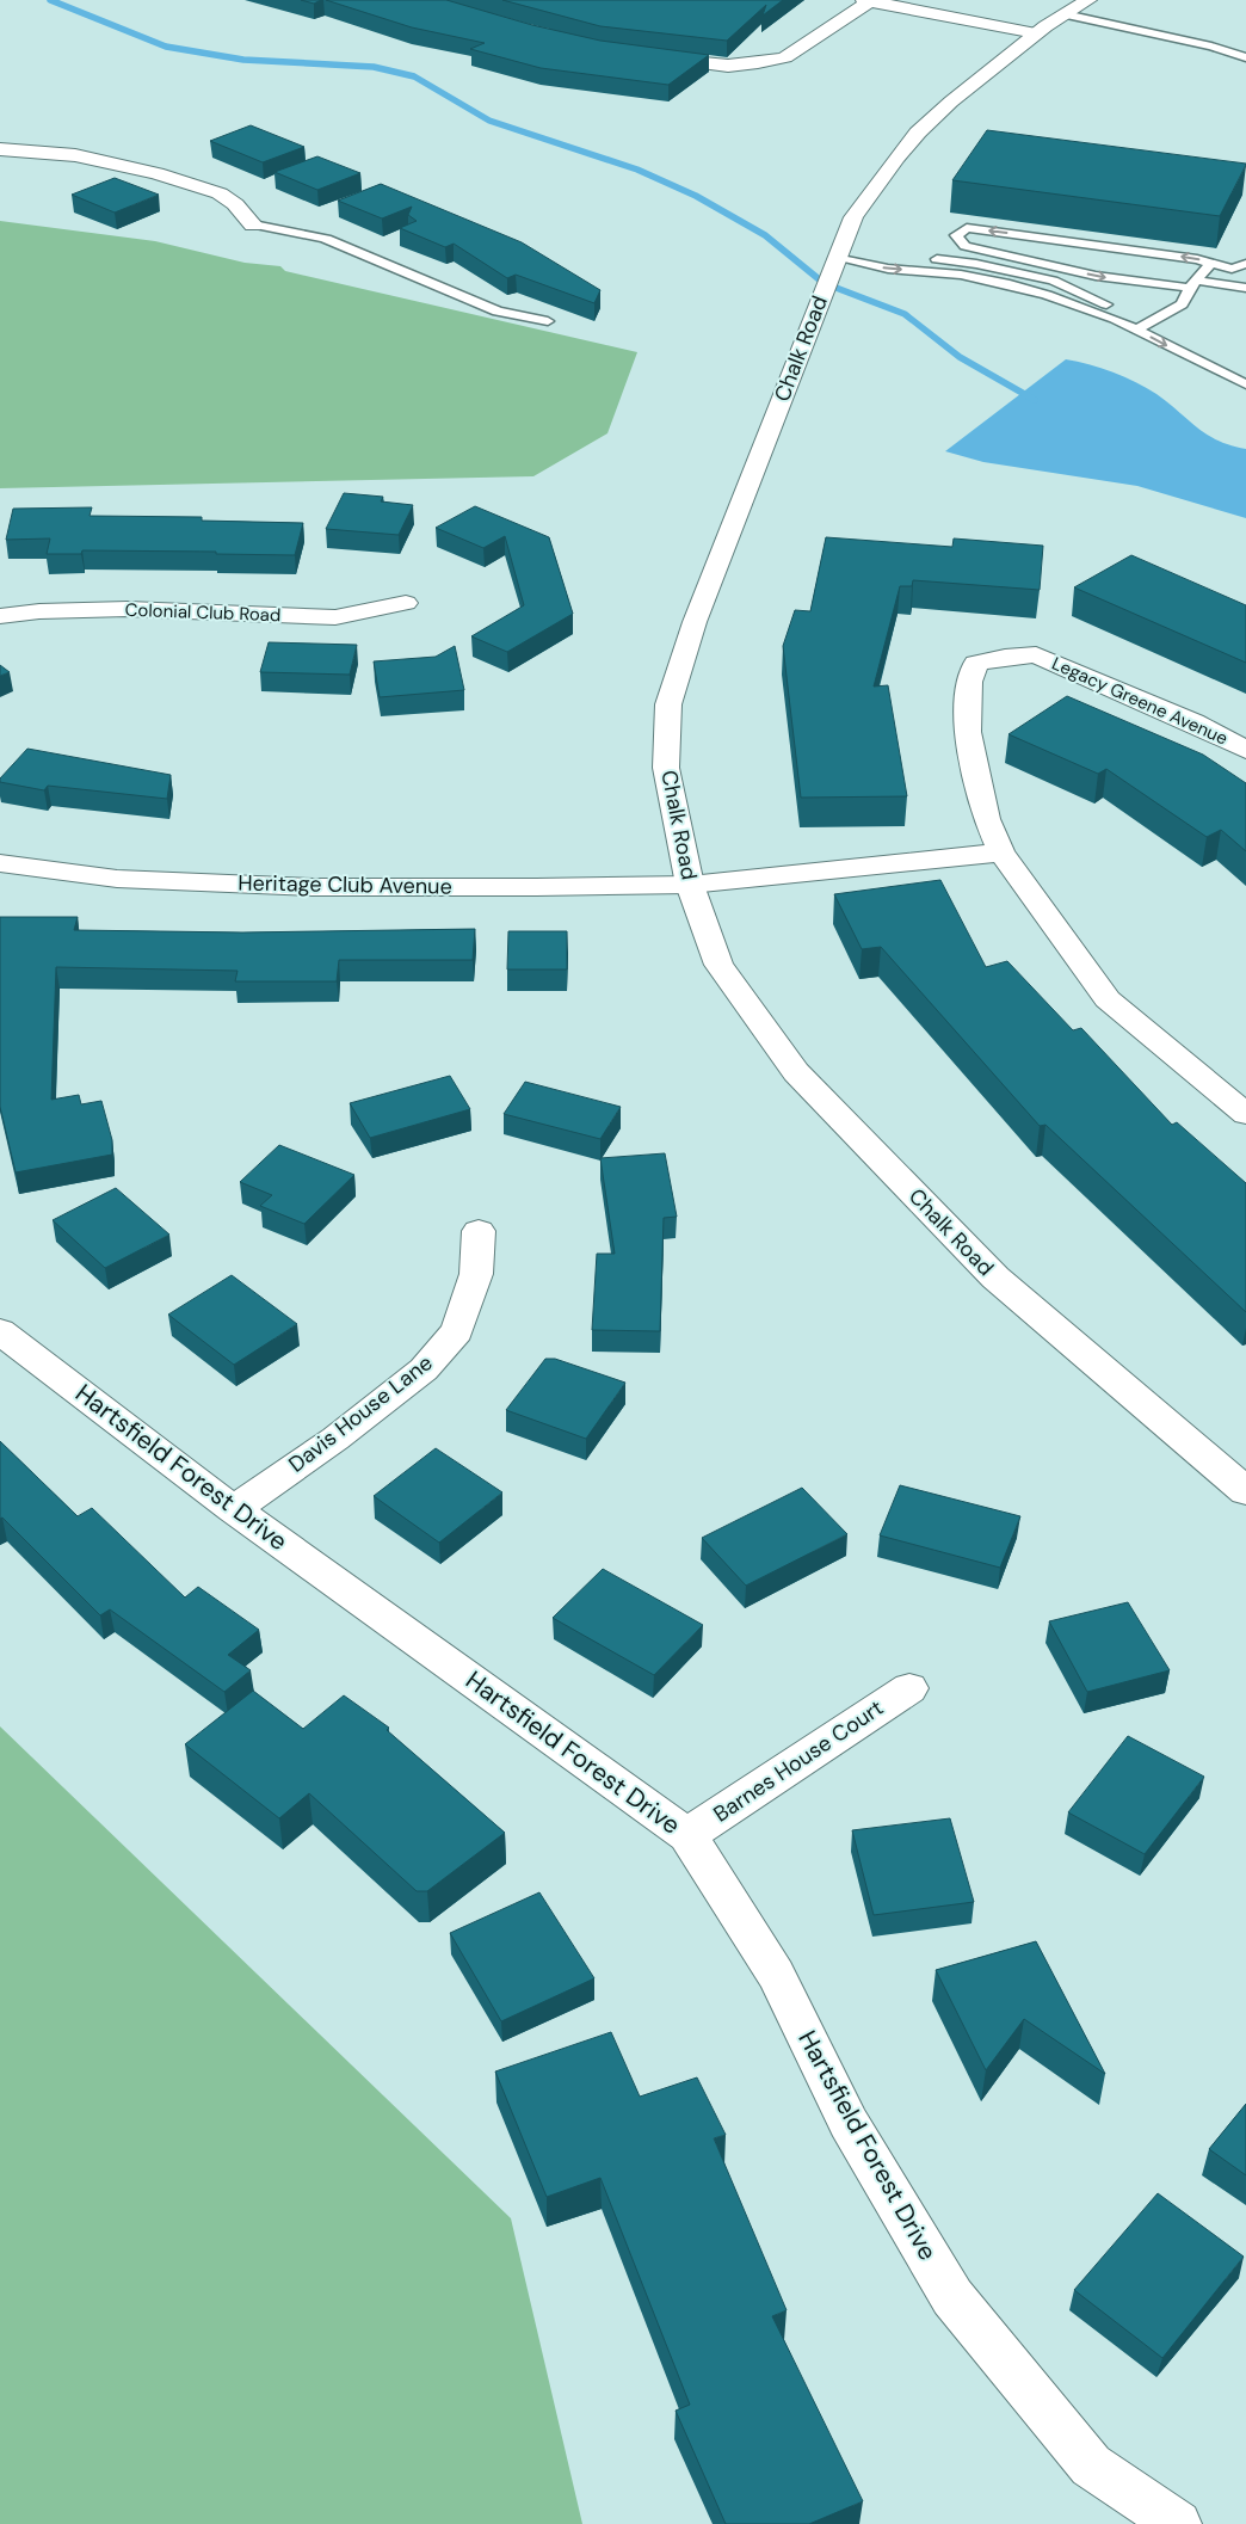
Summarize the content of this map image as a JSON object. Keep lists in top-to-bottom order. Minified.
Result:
{"streets":{"street":["Chalk Road","Colonial Club Road","Legacy Greene Avenue","Heritage Club Avenue","Davis House Lane","Hartsfield Forest Drive","Barnes House Court"]},"crossings":[["Chalk Road","Heritage Club Avenue"],["Davis House Lane","Hartsfield Forest Drive"],["Hartsfield Forest Drive","Barnes House Court"]]}
